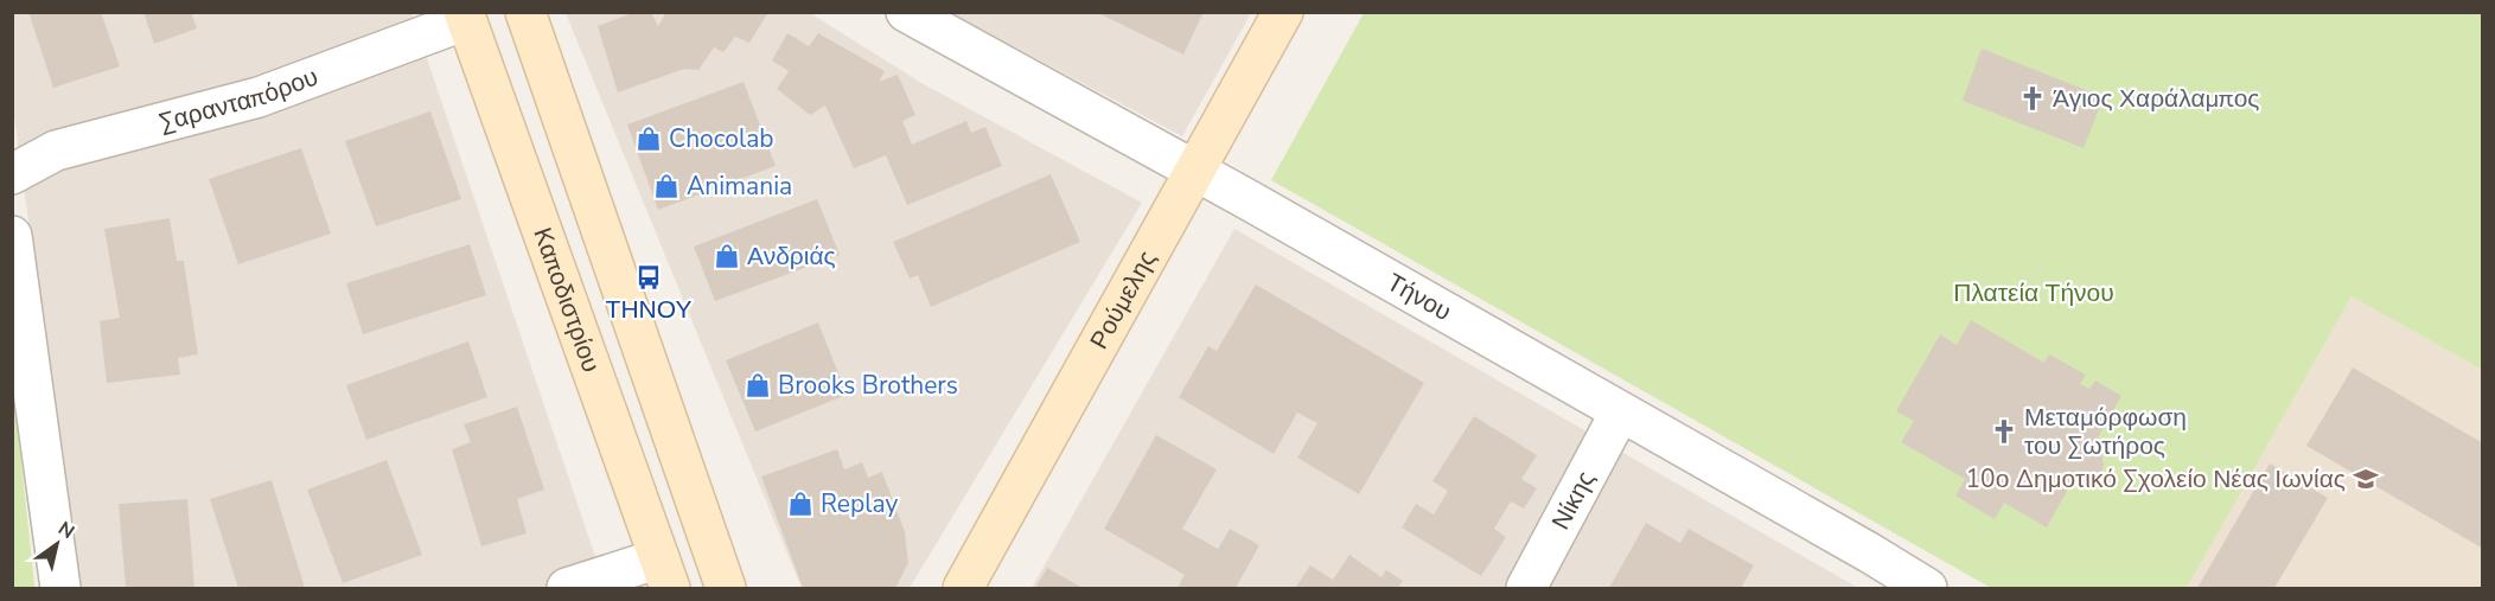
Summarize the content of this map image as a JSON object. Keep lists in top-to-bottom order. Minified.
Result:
{"streets":{"main road":["Καποδιστρίου","Ρούμελης"],"street":["Σαρανταπόρου","Τήνου","Νίκης"]},"crossings":[["Σαρανταπόρου","Καποδιστρίου"],["Τήνου","Ρούμελης"],["Τήνου","Νίκης"]],"parks":["Πλατεία Τήνου"],"places":{"church":["Άγιος Χαράλαμπος","Μεταμόρφωση του Σωτήρος"],"shop":["Chocolab","Animania","Ανδριάς","Brooks Brothers","Replay"],"bus stop":["ΤΗΝΟΥ"],"school or university":["10ο Δημοτικό Σχολείο Νέας Ιωνίας"]},"north":"top right"}
